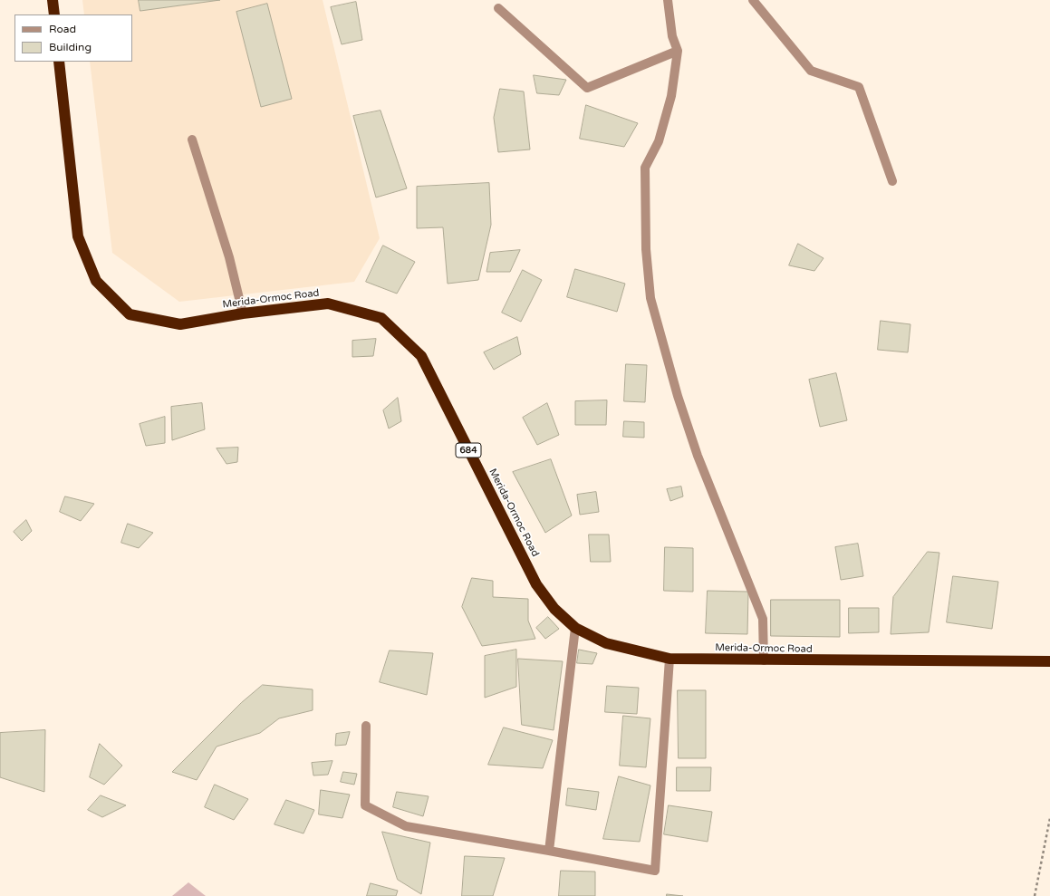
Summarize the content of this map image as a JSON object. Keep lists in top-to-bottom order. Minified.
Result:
{"streets":{"highway":["Merida-Ormoc Road","684"]},"legend":["Road","Building"]}
